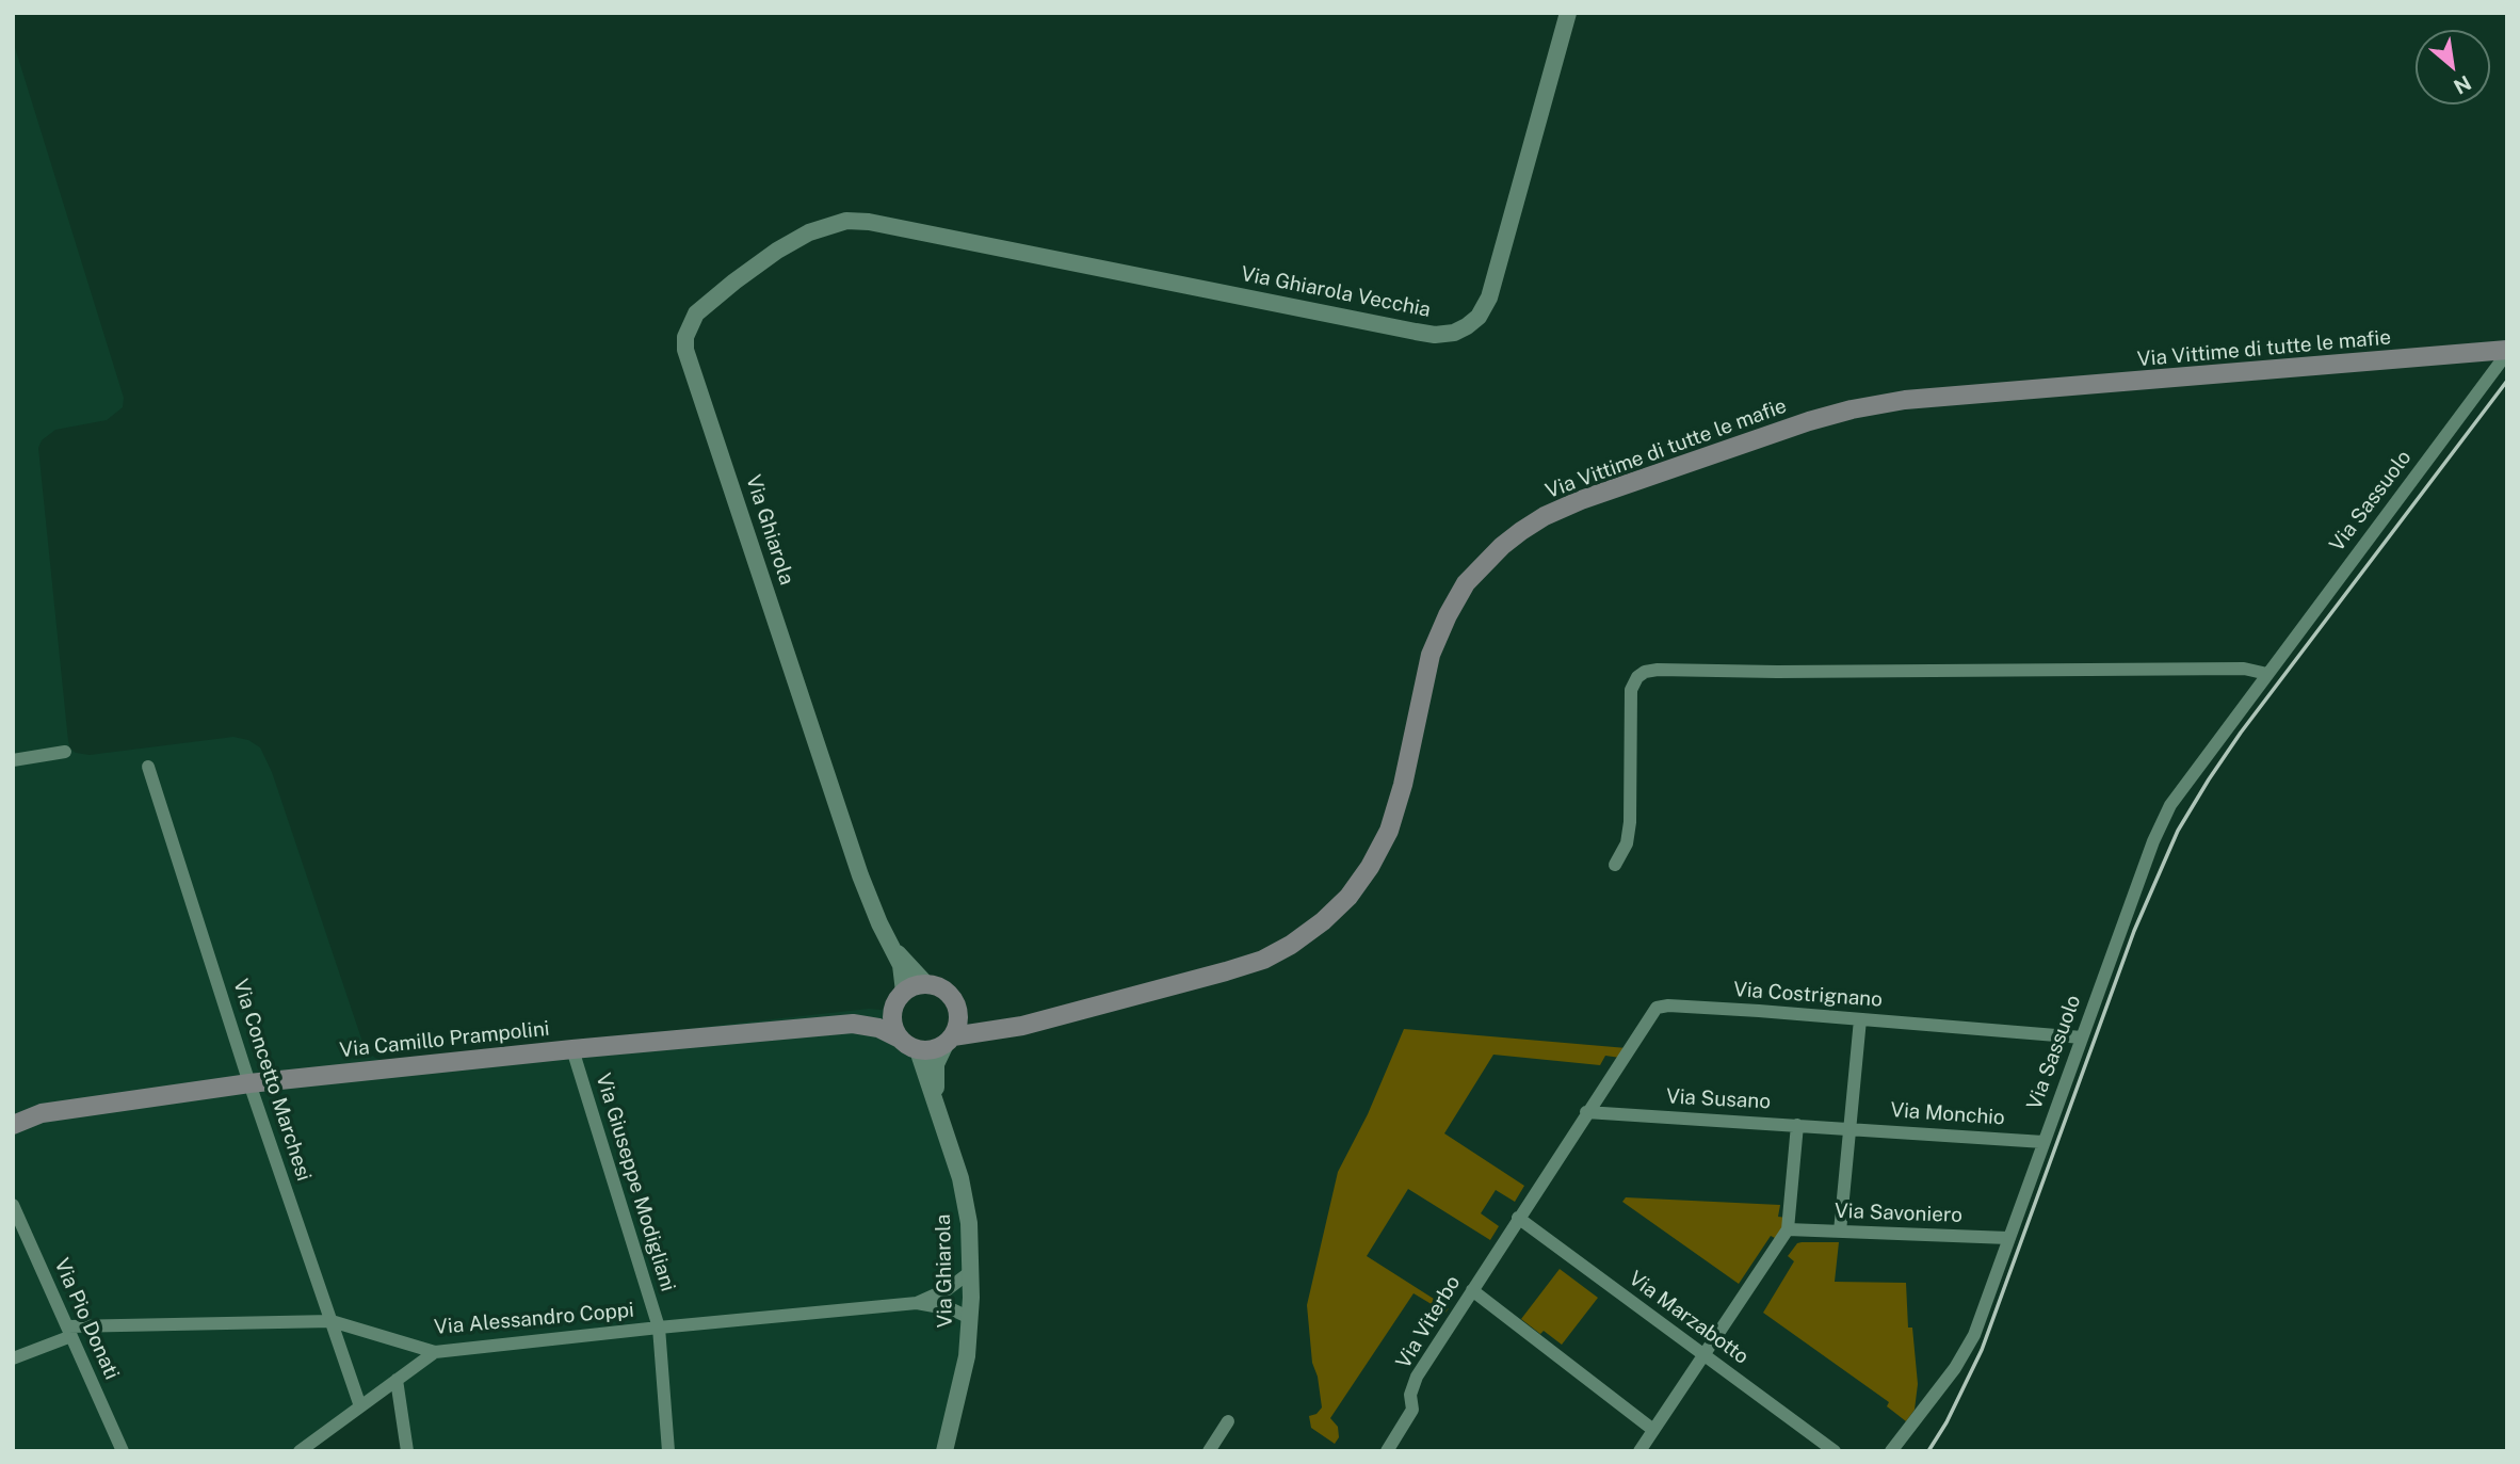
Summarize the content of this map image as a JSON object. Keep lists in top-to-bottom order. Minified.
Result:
{"streets":{"main road":["Via Vittime di tutte le mafie","Via Camillo Prampolini"],"street":["Via Ghiarola Vecchia","Via Sassuolo","Via Ghiarola","Via Costrignano","Via Concetto Marchesi","Via Susano","Via Monchio","Via Giuseppe Modigliani","Via Savoniero","Via Marzabotto","Via Pio Donati","Via Alessandro Coppi","Via Viterbo"]},"crossings":[["Via Ghiarola Vecchia","Via Ghiarola"],["Via Vittime di tutte le mafie","Via Sassuolo"],["Via Vittime di tutte le mafie","Via Ghiarola"],["Via Vittime di tutte le mafie","Via Camillo Prampolini"],["Via Sassuolo","Via Costrignano"],["Via Sassuolo","Via Monchio"],["Via Sassuolo","Via Savoniero"],["Via Ghiarola","Via Camillo Prampolini"],["Via Ghiarola","Via Alessandro Coppi"],["Via Costrignano","Via Susano"],["Via Camillo Prampolini","Via Concetto Marchesi"],["Via Camillo Prampolini","Via Giuseppe Modigliani"],["Via Concetto Marchesi","Via Alessandro Coppi"],["Via Susano","Via Monchio"],["Via Giuseppe Modigliani","Via Alessandro Coppi"],["Via Marzabotto","Via Viterbo"],["Via Pio Donati","Via Alessandro Coppi"]],"north":"bottom right"}
